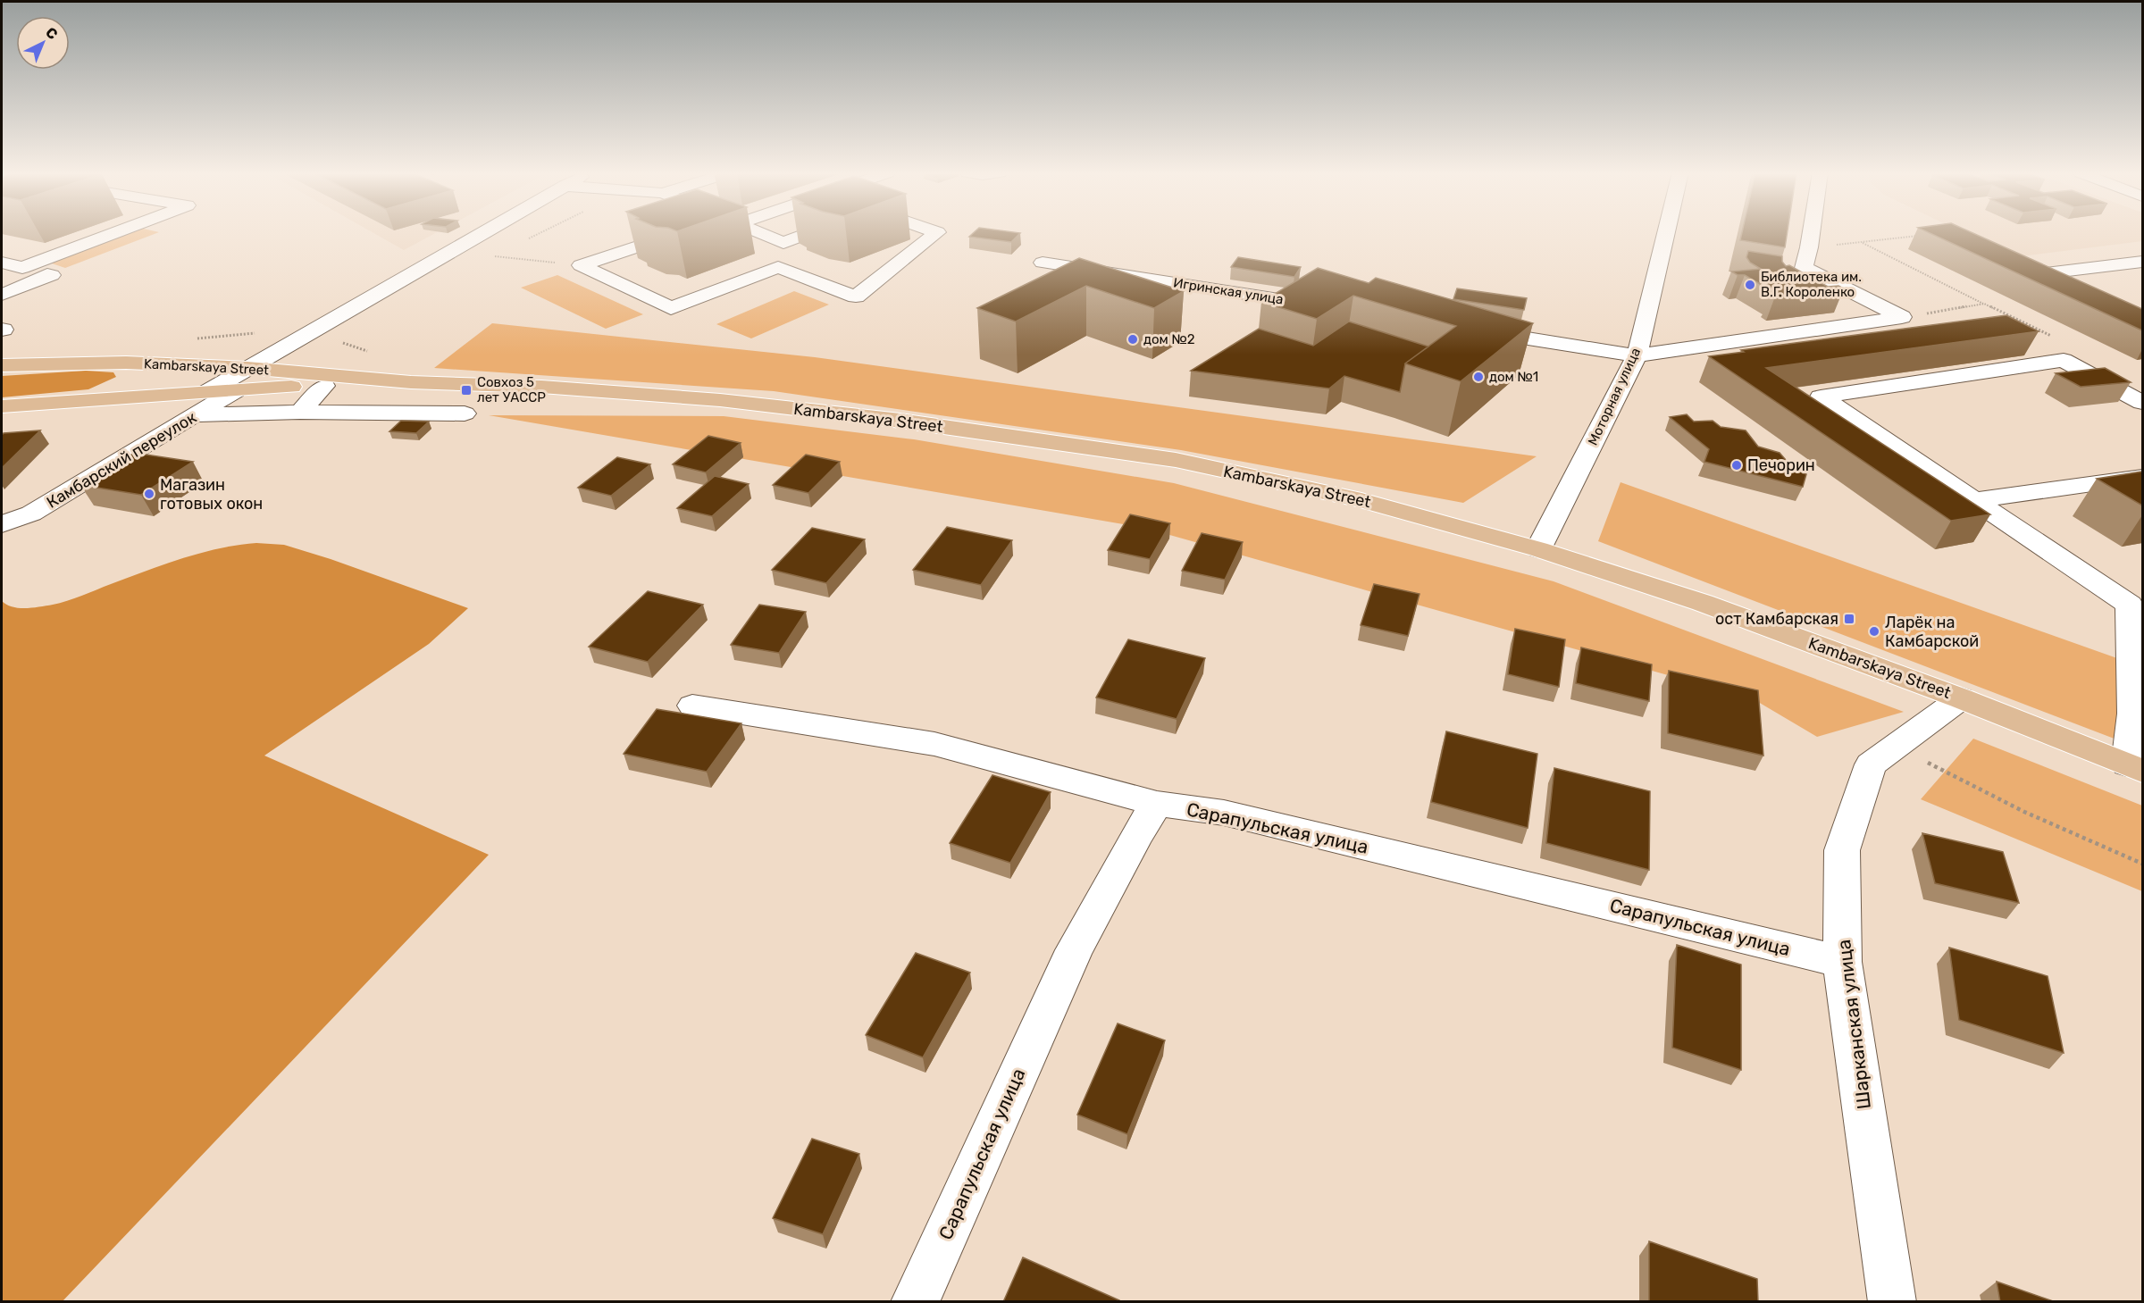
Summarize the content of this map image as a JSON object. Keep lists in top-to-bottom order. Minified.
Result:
{"streets":{"main road":["Kambarskaya Street"],"street":["Игринская улица","Моторная улица","Камбарский переулок","Сарапульская улица","Шарканская улица"]},"crossings":[["Kambarskaya Street","Моторная улица"],["Kambarskaya Street","Камбарский переулок"],["Kambarskaya Street","Шарканская улица"],["Сарапульская улица","Шарканская улица"]],"places":{"other":["Библиотека им. В.Г. Короленко","дом №2","дом №1","Печорин","Магазин готовых окон","Ларёк на Камбарской"],"transit":["Совхоз 5 лет УАССР","ост Камбарская"]},"north":"top right"}
